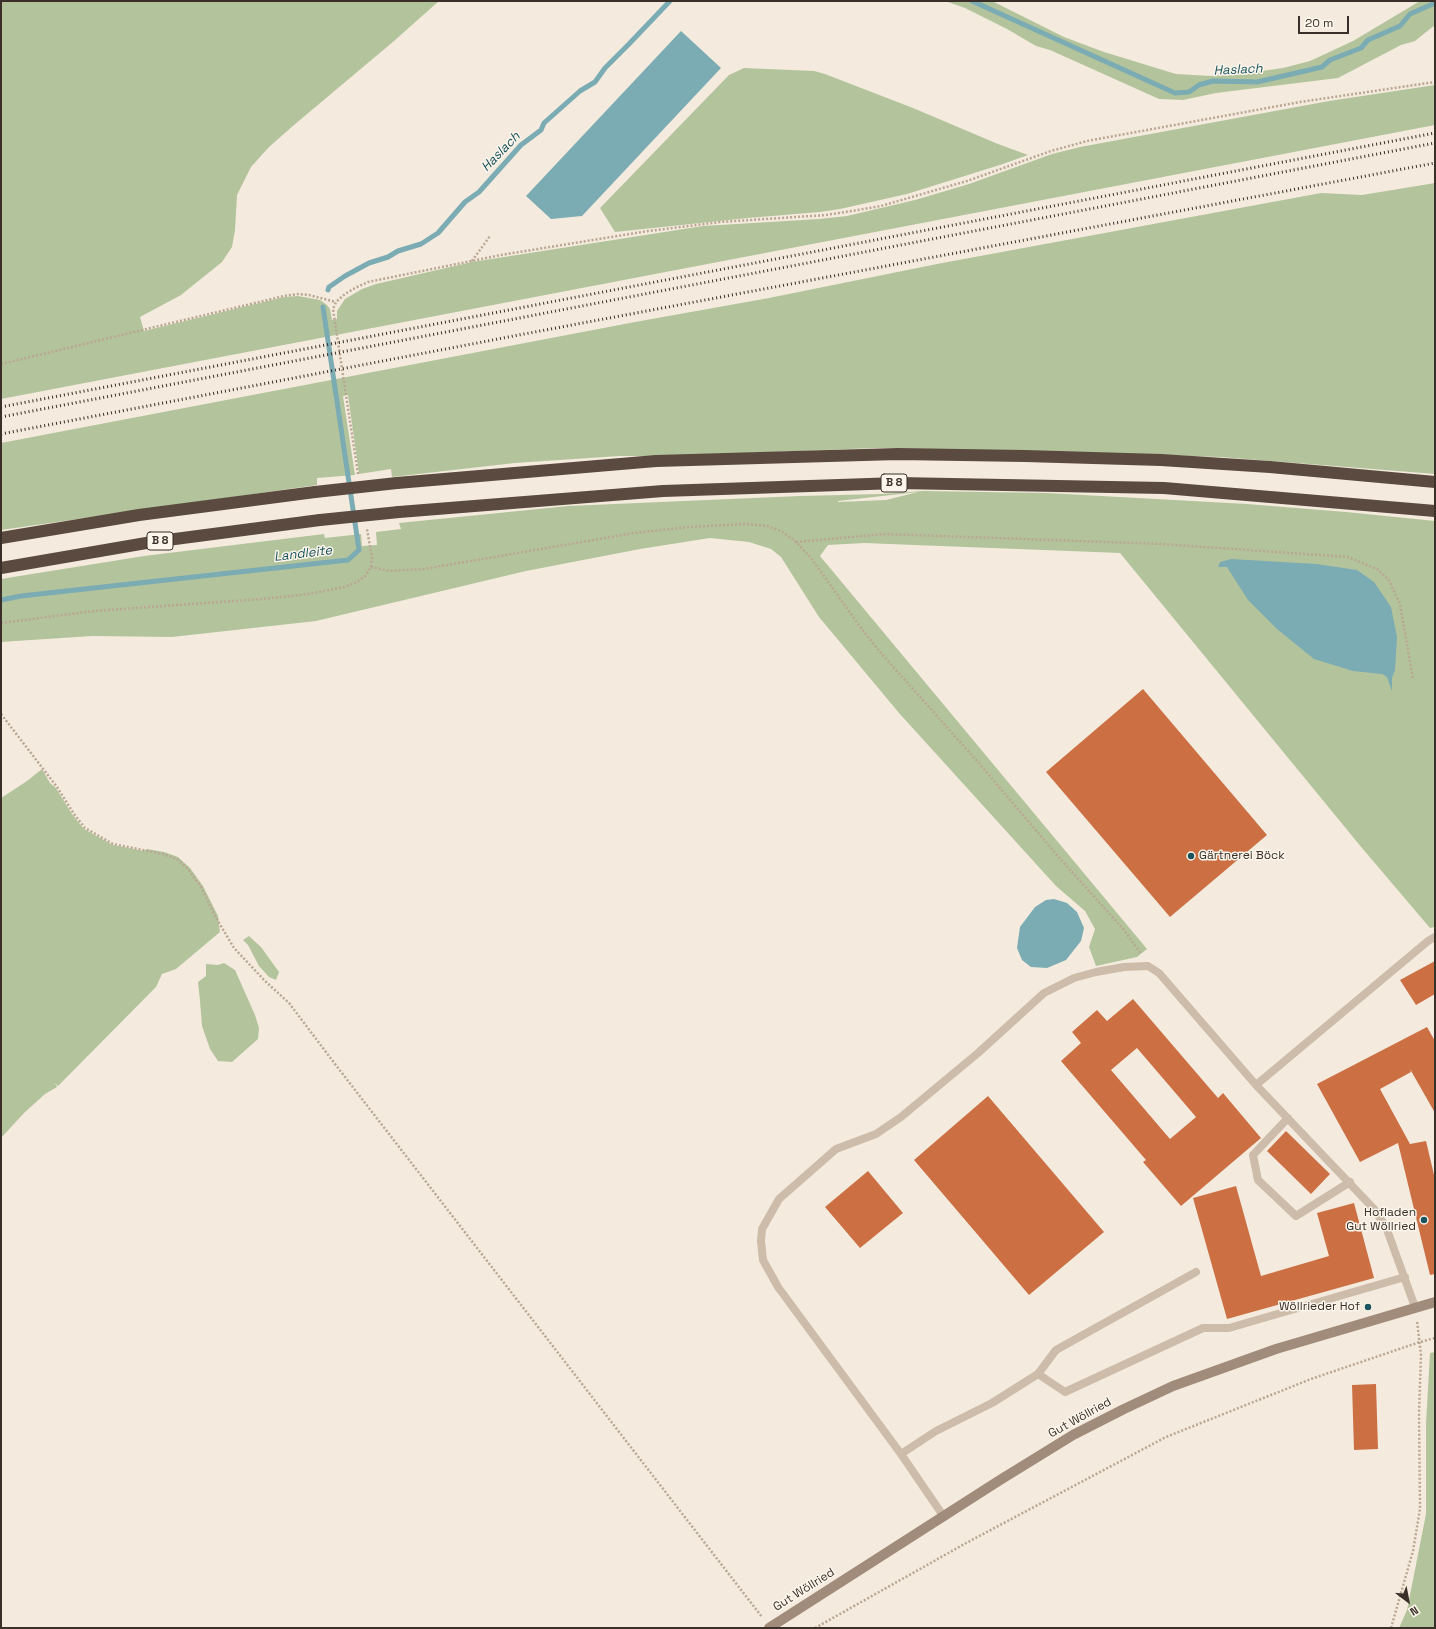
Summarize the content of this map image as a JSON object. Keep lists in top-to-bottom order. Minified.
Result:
{"streets":{"highway":["B 8"],"street":["Gut Wöllried"]},"water":["Haslach","Landleite"],"places":["Gärtnerei Böck","Hofladen Gut Wöllried","Wöllrieder Hof"],"scale_bar":"20 m","north":"bottom right"}
